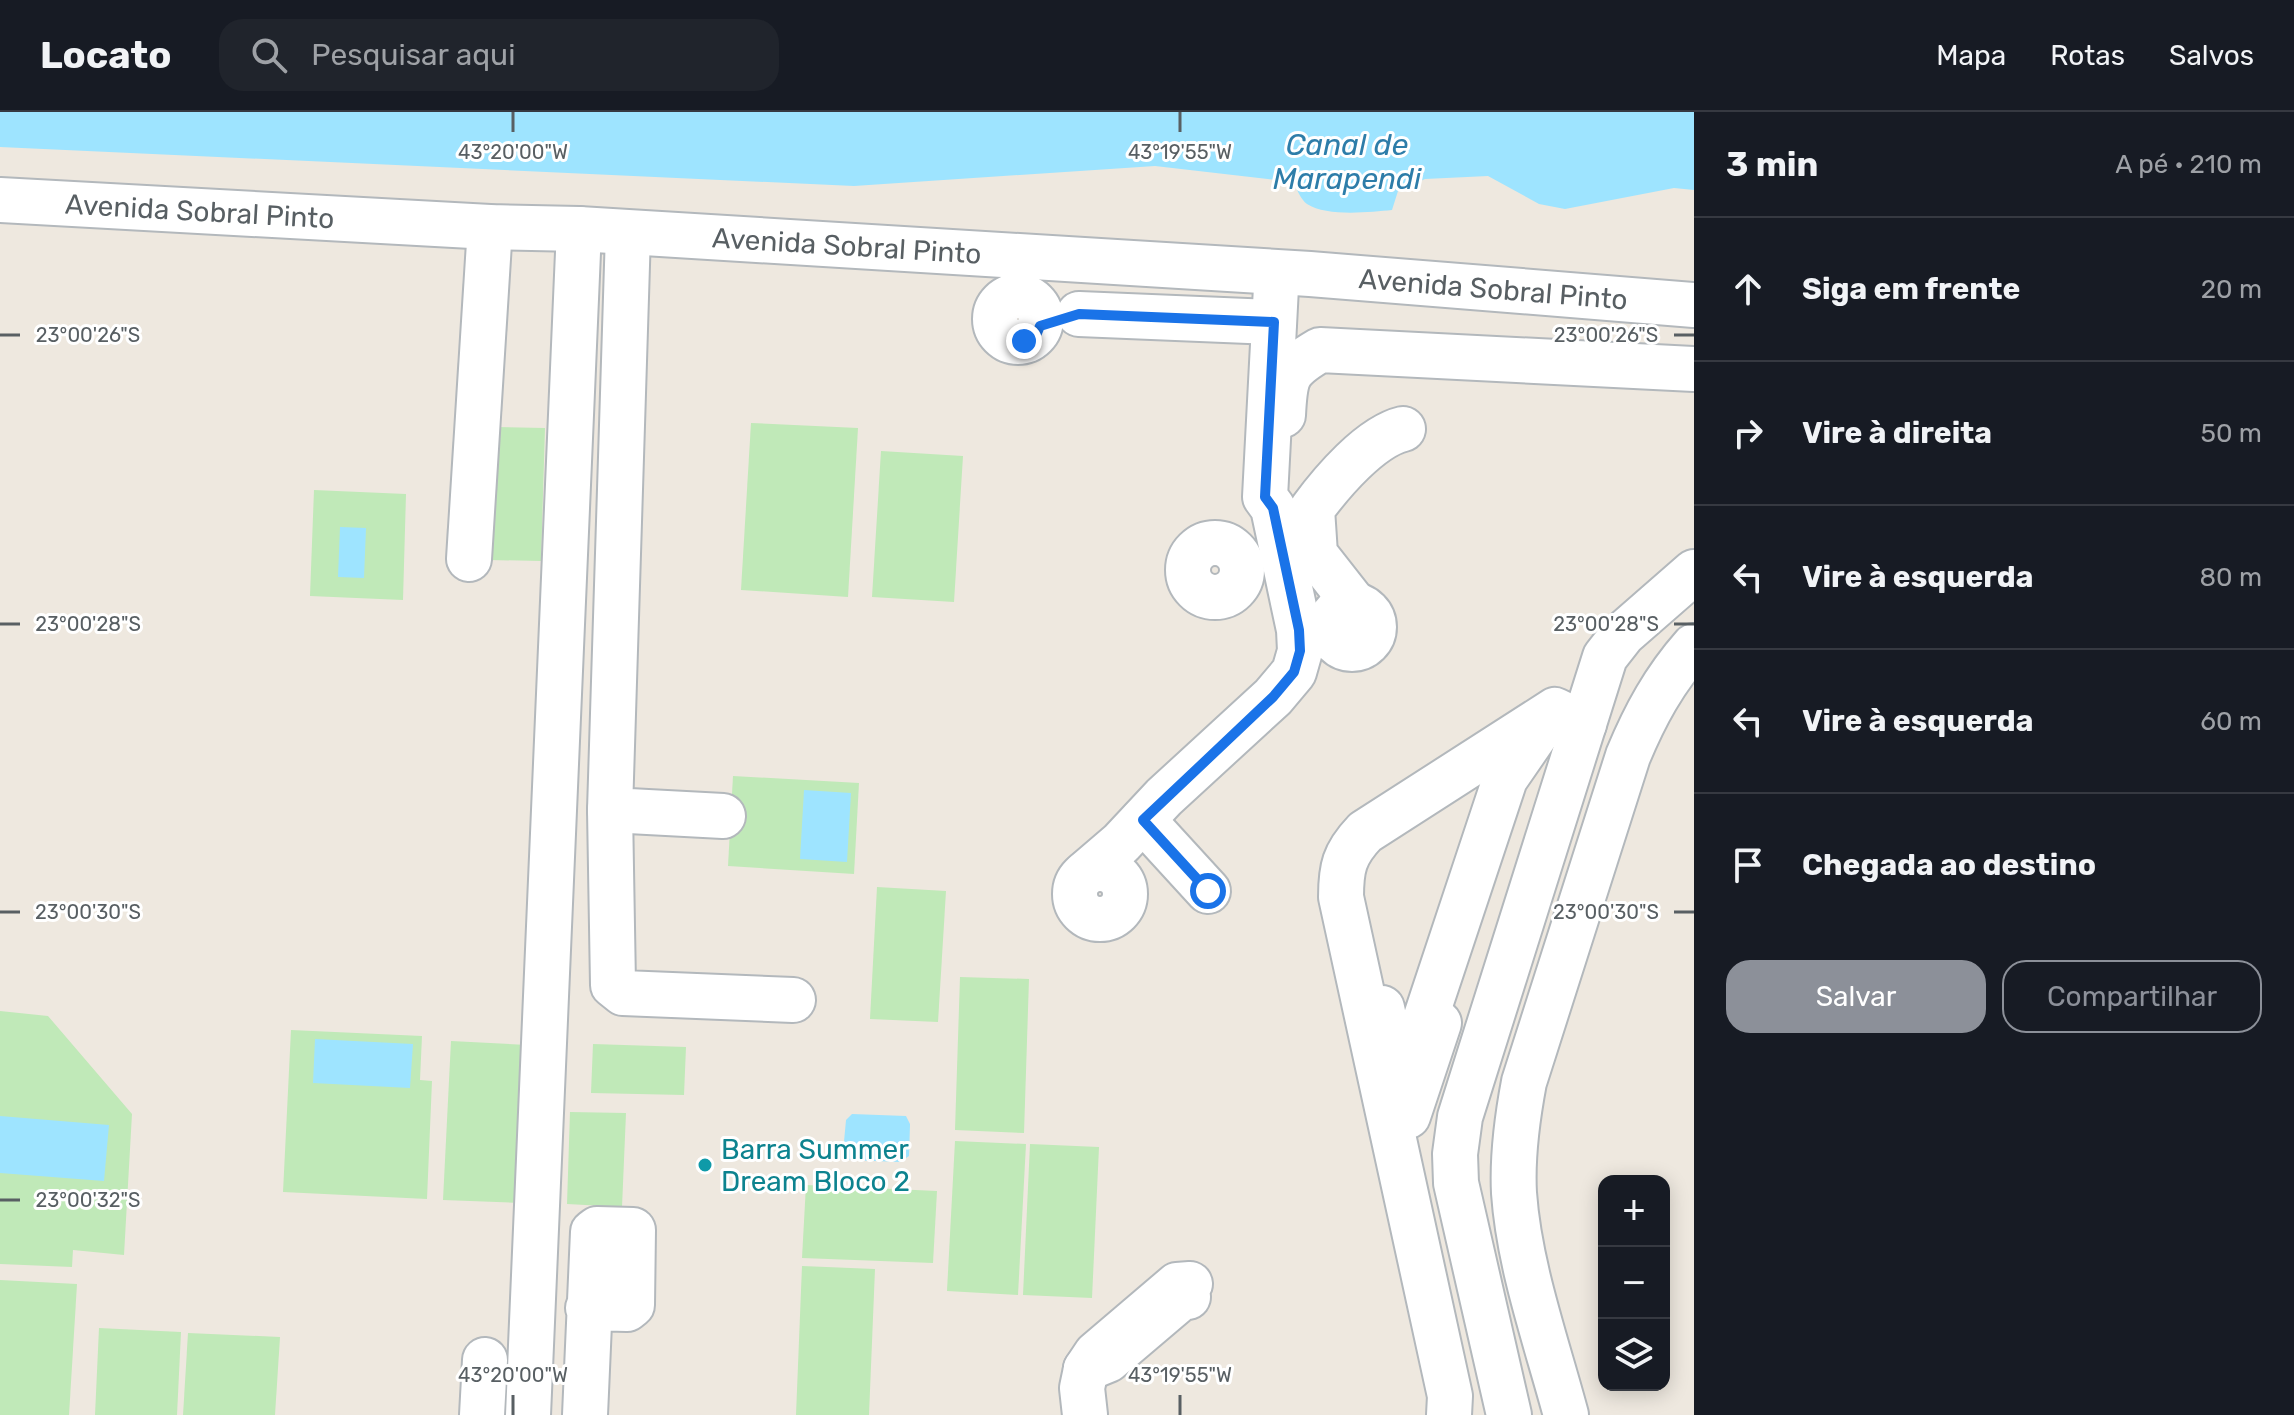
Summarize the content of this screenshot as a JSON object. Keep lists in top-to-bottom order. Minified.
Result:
{"streets":{"street":["Avenida Sobral Pinto"]},"water":["Canal de Marapendi"],"places":["Barra Summer Dream Bloco 2"],"page":{"header":"Locato","search":"Pesquisar aqui","nav":["Mapa","Rotas","Salvos"],"heading":["3 min","A pé · 210 m"],"list":[["Siga em frente","20 m"],["Vire à direita","50 m"],["Vire à esquerda","80 m"],["Vire à esquerda","60 m"],"Chegada ao destino"],"buttons":["Salvar","Compartilhar"],"map_buttons":["+","−"]},"coordinates":["43°20'00\"W","43°19'55\"W","23°00'26\"S","23°00'28\"S","23°00'30\"S","23°00'32\"S"]}
